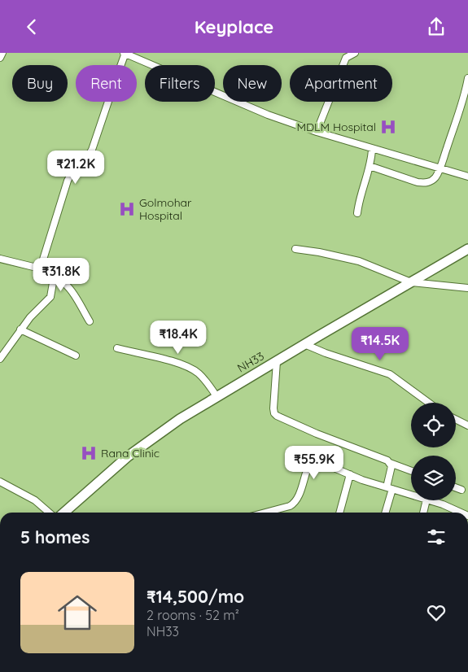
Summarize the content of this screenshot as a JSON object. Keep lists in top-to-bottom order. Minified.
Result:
{"streets":{"main road":["NH33"]},"places":{"hospital":["MDLM Hospital","Golmohar Hospital","Rana Clinic"]},"page":{"header":"Keyplace","chip":["Buy","Rent","Filters","New","Apartment"],"price":["₹21.2K","₹31.8K","₹18.4K","₹14.5K","₹55.9K"],"heading":"5 homes","list":[{"name":"₹14,500/mo","note":"2 rooms · 52 m² · NH33"}]}}
